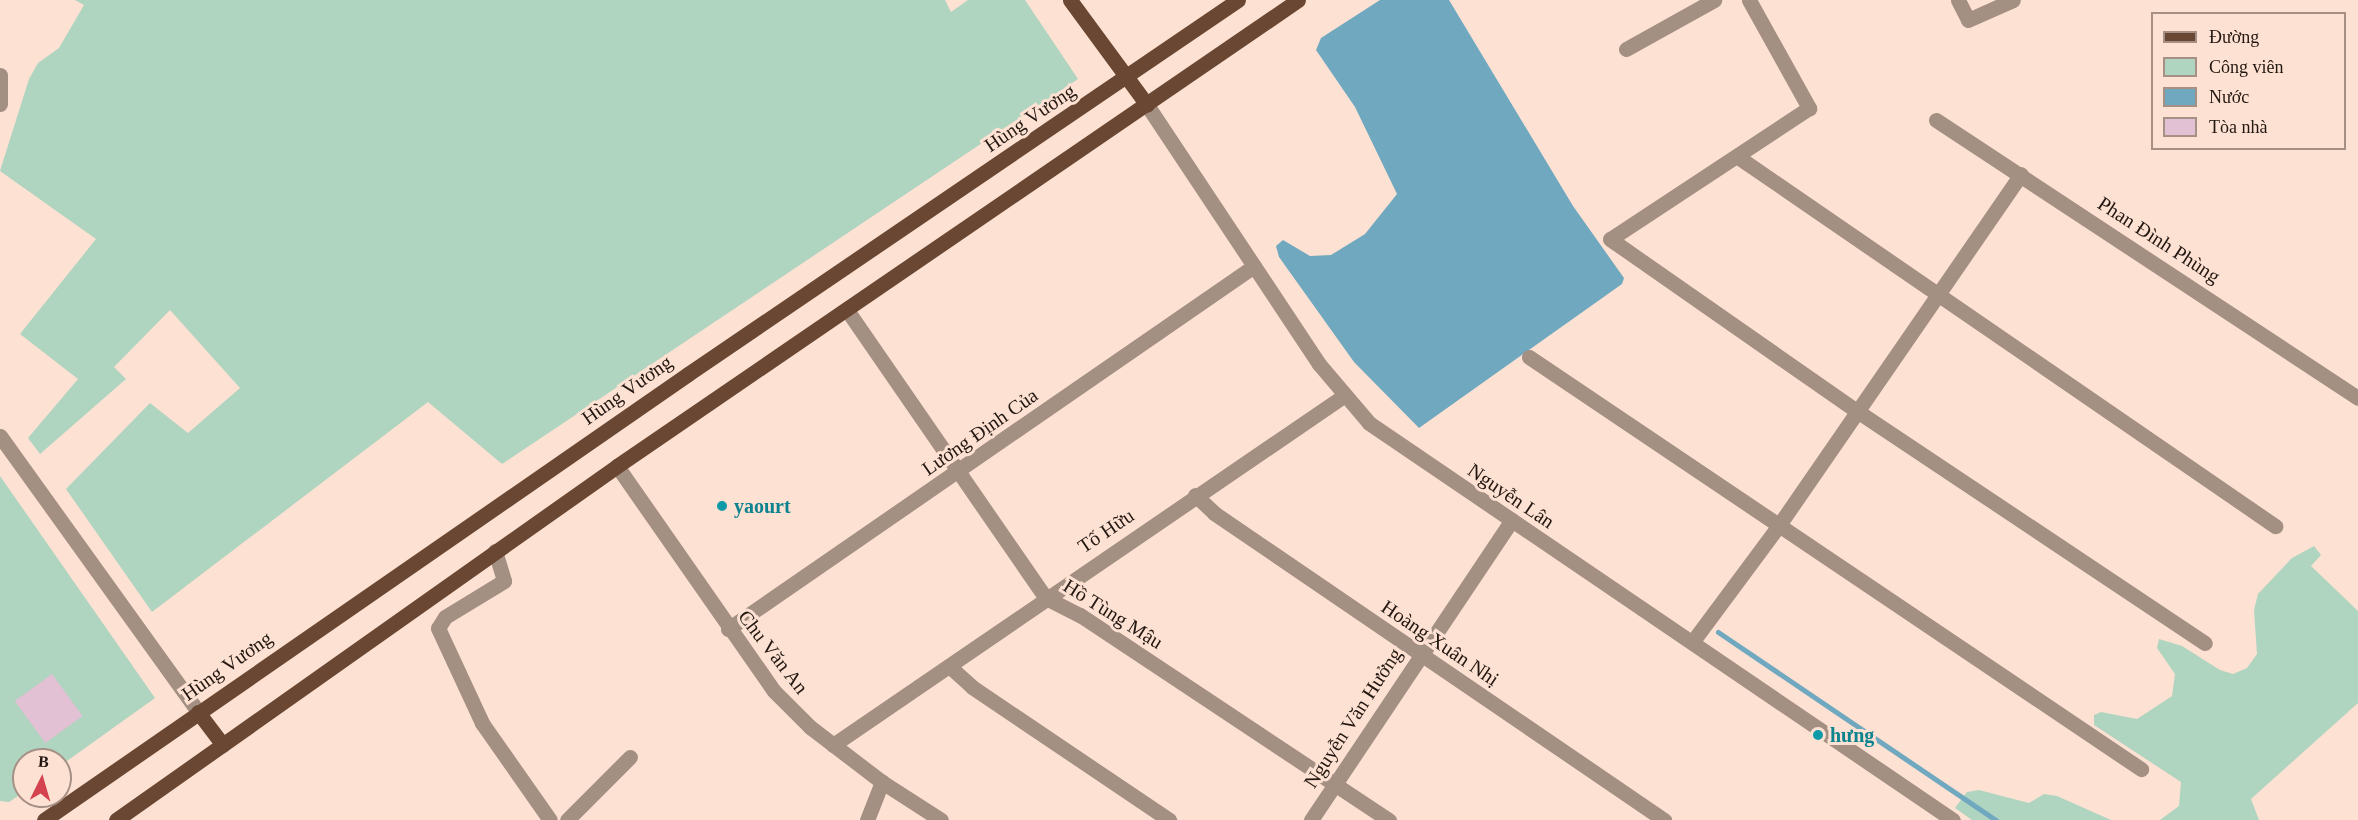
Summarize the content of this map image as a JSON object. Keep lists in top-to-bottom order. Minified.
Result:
{"streets":{"main road":["Hùng Vương"],"street":["Phan Đình Phùng","Lương Định Của","Nguyễn Lân","Tố Hữu","Hồ Tùng Mậu","Hoàng Xuân Nhị","Chu Văn An","Nguyễn Văn Hưởng"]},"crossings":[["Lương Định Của","Nguyễn Lân"],["Lương Định Của","Hồ Tùng Mậu"],["Lương Định Của","Chu Văn An"],["Nguyễn Lân","Tố Hữu"],["Nguyễn Lân","Nguyễn Văn Hưởng"],["Tố Hữu","Hồ Tùng Mậu"],["Tố Hữu","Hoàng Xuân Nhị"],["Tố Hữu","Chu Văn An"],["Hồ Tùng Mậu","Nguyễn Văn Hưởng"],["Hoàng Xuân Nhị","Nguyễn Văn Hưởng"]],"places":["yaourt","hưng"],"legend":["Đường","Công viên","Nước","Tòa nhà"],"north":"top"}
